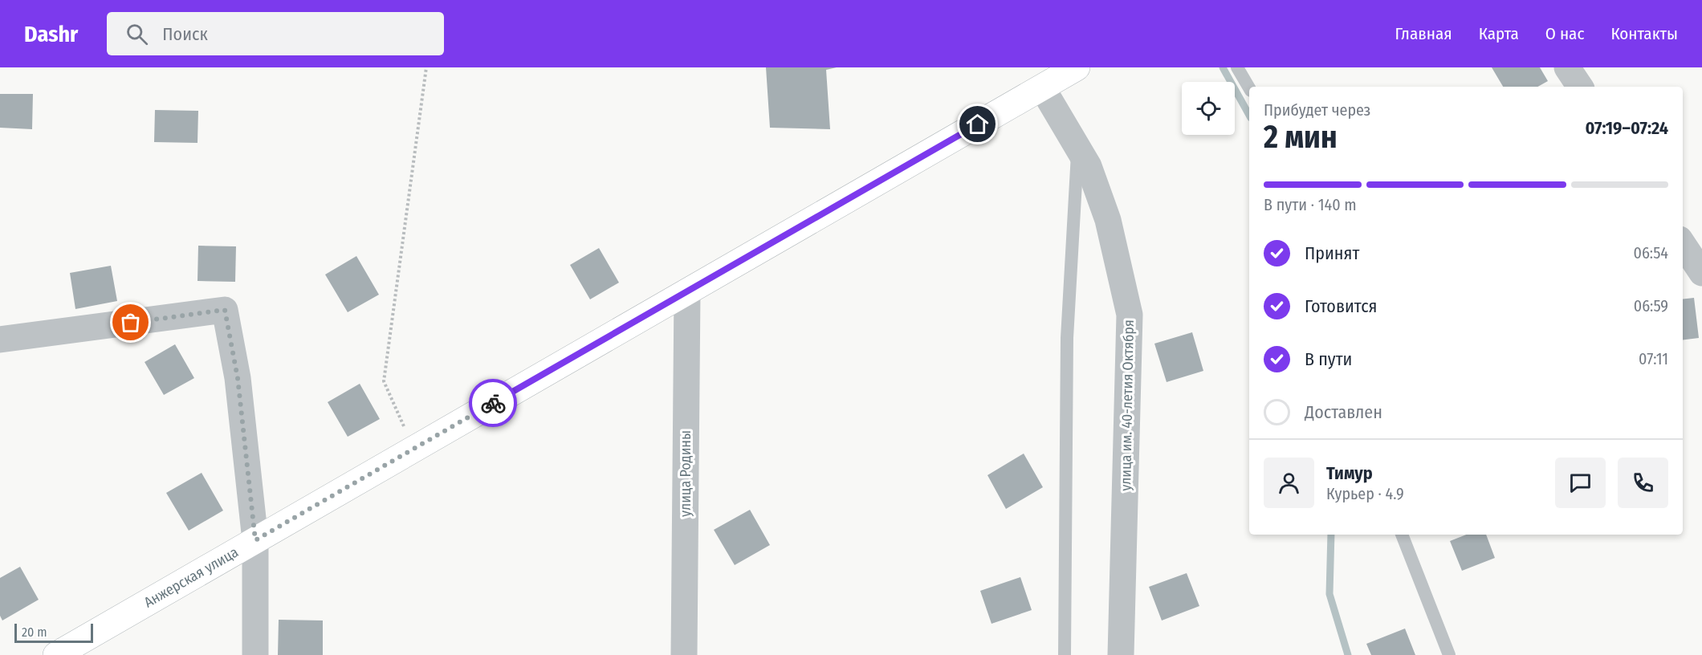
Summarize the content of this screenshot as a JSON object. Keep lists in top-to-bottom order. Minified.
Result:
{"streets":{"street":["улица им. 40-летия Октября","улица Родины","Анжерская улица"]},"crossings":[["улица им. 40-летия Октября","Анжерская улица"],["улица Родины","Анжерская улица"]],"scale_bar":"20 m","page":{"header":"Dashr","search":"Поиск","nav":["Главная","Карта","О нас","Контакты"],"heading":["2 мин","Прибудет через","07:19–07:24"],"panel":["Тимур","Курьер · 4.9"],"bar":"В пути · 140 m","list":[["Принят","06:54"],["Готовится","06:59"],["В пути","07:11"],"Доставлен"],"scale":"20 m"}}
